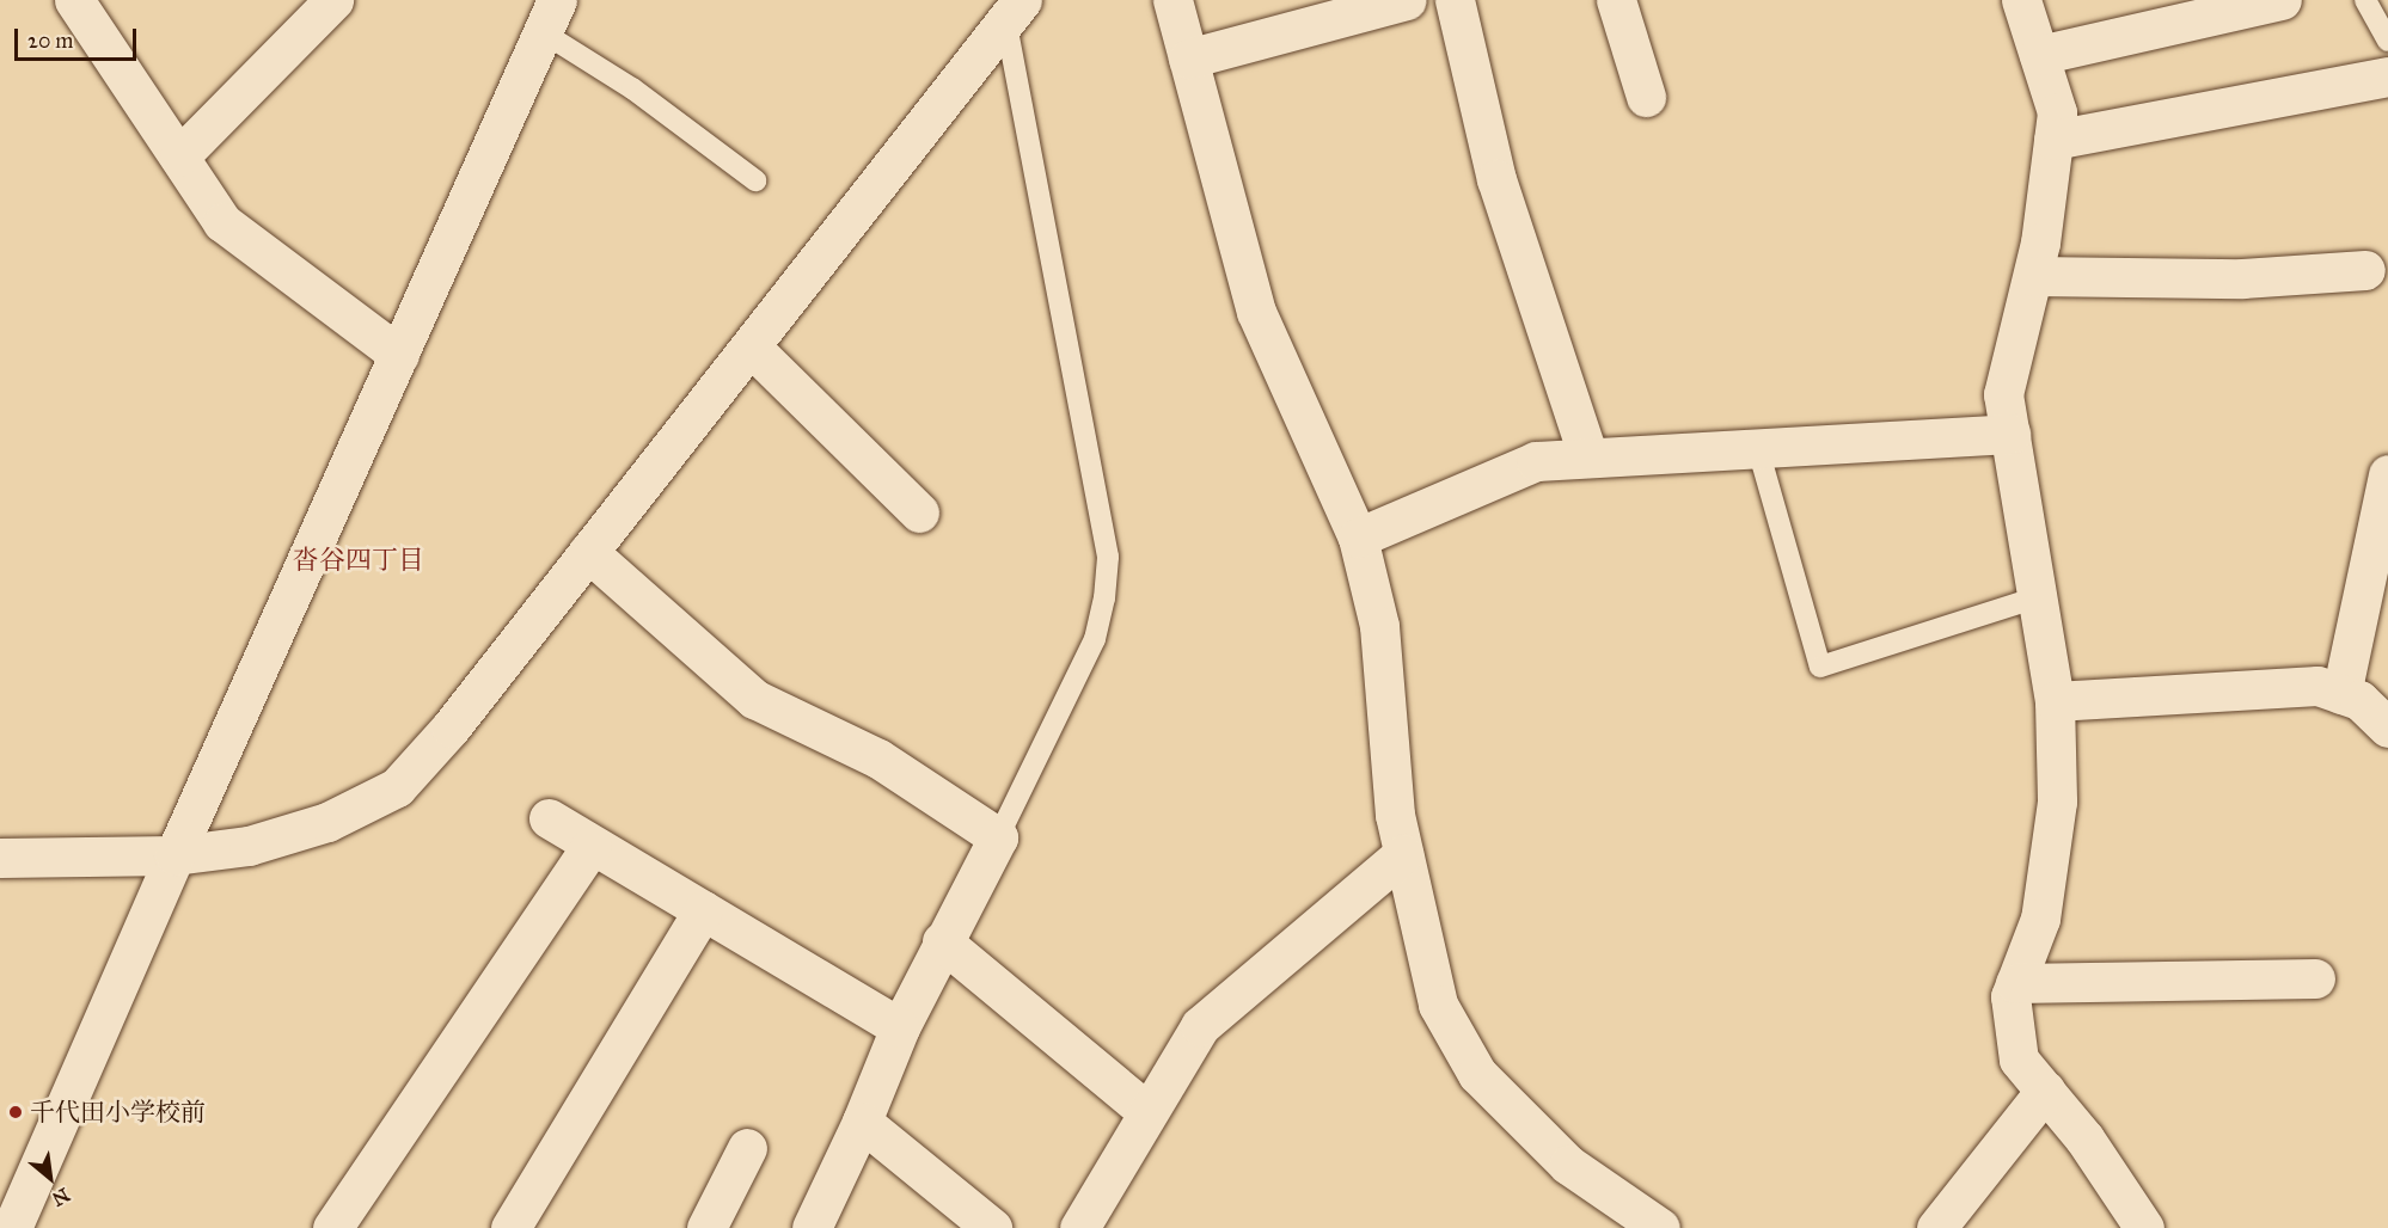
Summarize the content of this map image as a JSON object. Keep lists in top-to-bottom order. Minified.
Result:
{"districts":["沓谷四丁目"],"places":["千代田小学校前"],"scale_bar":"20 m","north":"bottom right"}
